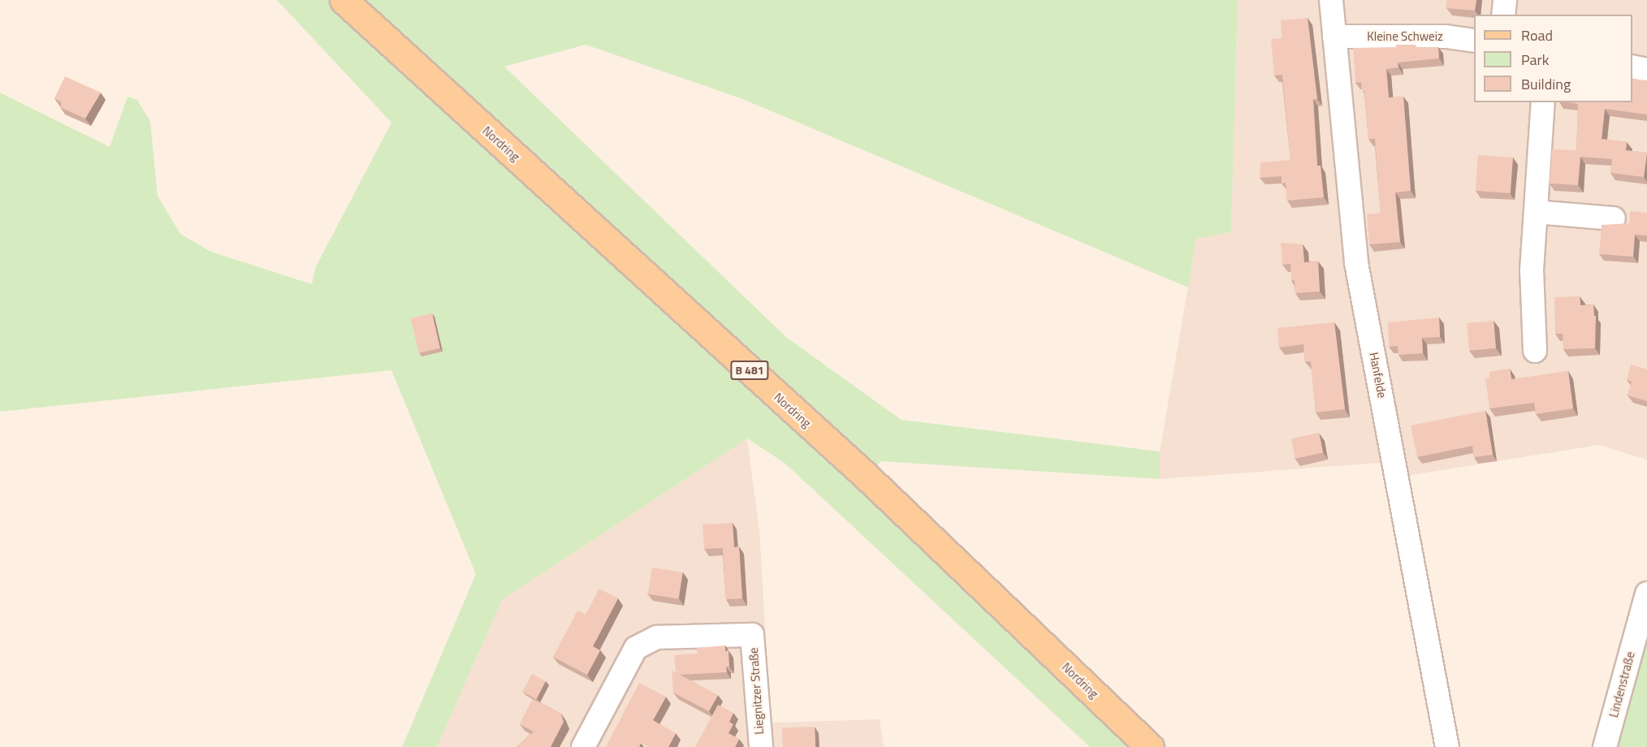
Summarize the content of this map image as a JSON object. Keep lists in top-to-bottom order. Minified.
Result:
{"streets":{"main road":["Nordring","B 481"],"street":["Kleine Schweiz","Hanfelde","Lindenstraße","Liegnitzer Straße"]},"crossings":[["Kleine Schweiz","Hanfelde"]],"legend":["Road","Park","Building"]}
